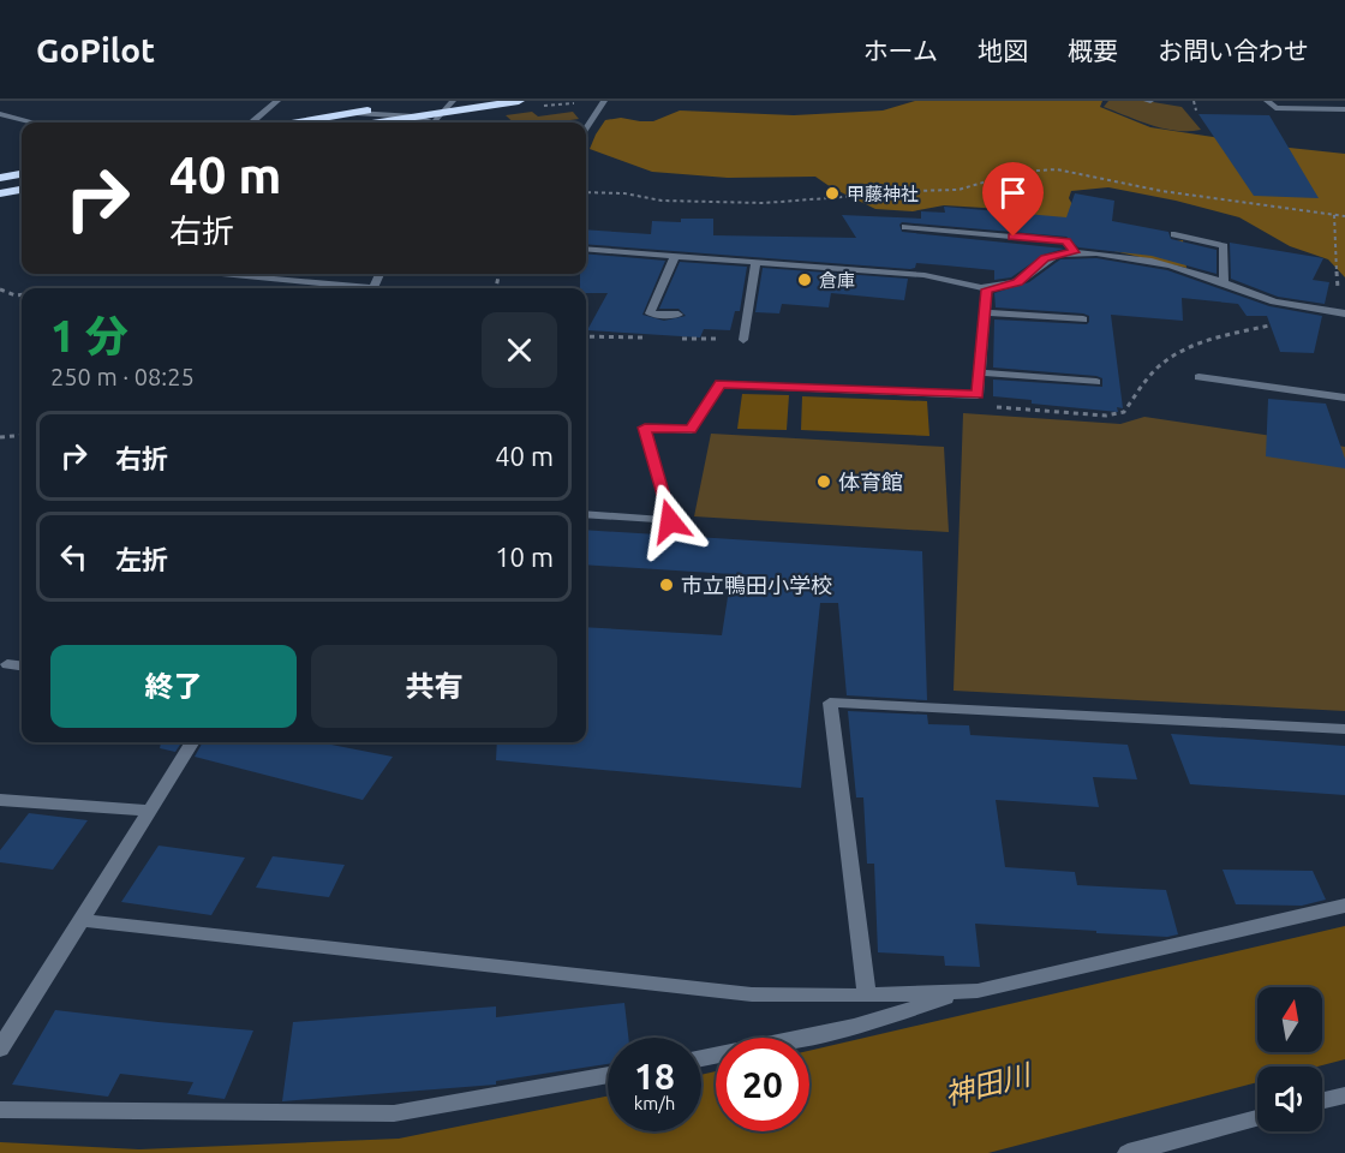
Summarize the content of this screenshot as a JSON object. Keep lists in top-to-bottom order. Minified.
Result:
{"water":["神田川"],"places":["甲藤神社","倉庫","体育館","市立鴨田小学校"],"north":"top","page":{"header":"GoPilot","nav":["ホーム","地図","概要","お問い合わせ"],"turn":["40 m","右折"],"heading":["1 分","250 m · 08:25"],"list":[{"name":"右折","value":"40 m"},{"name":"左折","value":"10 m"}],"buttons":["終了","共有"],"speed":"18 km/h","limit":"20"}}
